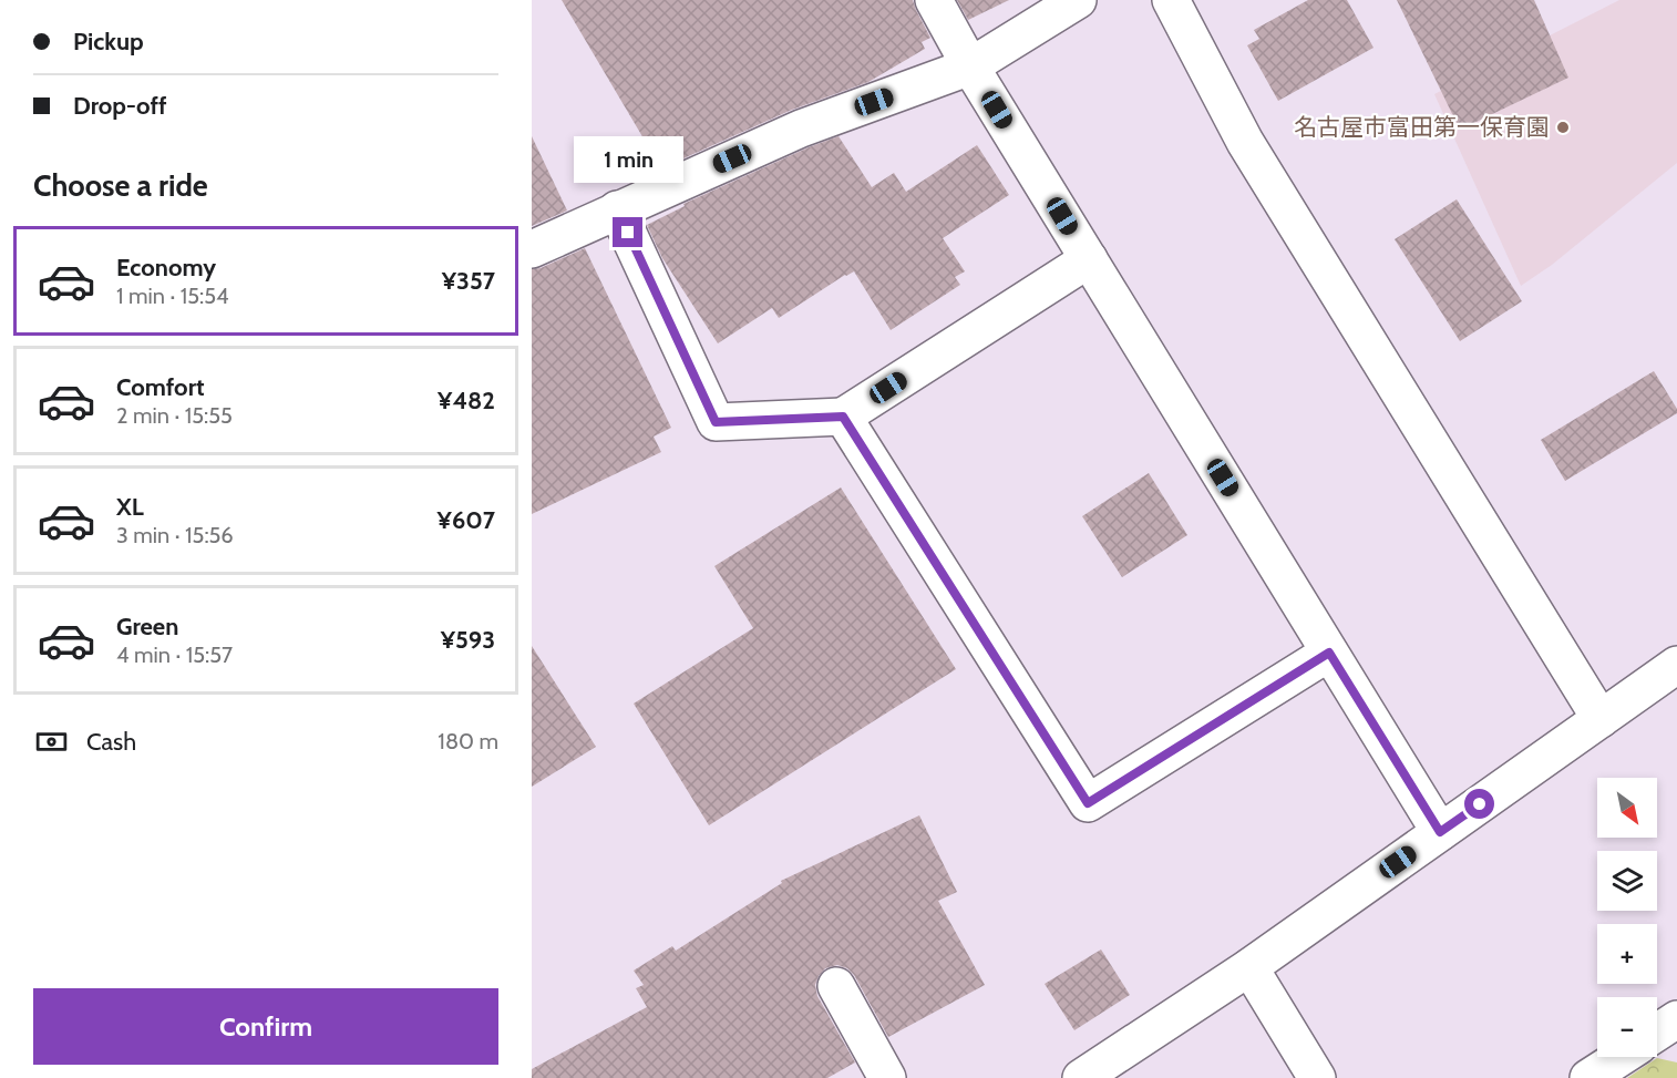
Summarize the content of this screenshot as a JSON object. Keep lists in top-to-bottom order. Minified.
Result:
{"places":["名古屋市富田第一保育園"],"north":"bottom right","page":{"banner":["Pickup","Drop-off"],"bubble":"1 min","heading":"Choose a ride","list":[{"name":"Economy","note":"1 min · 15:54","value":"¥357"},{"name":"Comfort","note":"2 min · 15:55","value":"¥482"},{"name":"XL","note":"3 min · 15:56","value":"¥607"},{"name":"Green","note":"4 min · 15:57","value":"¥593"}],"pay":["Cash","180 m"],"map_buttons":["+","−"],"buttons":"Confirm"}}
